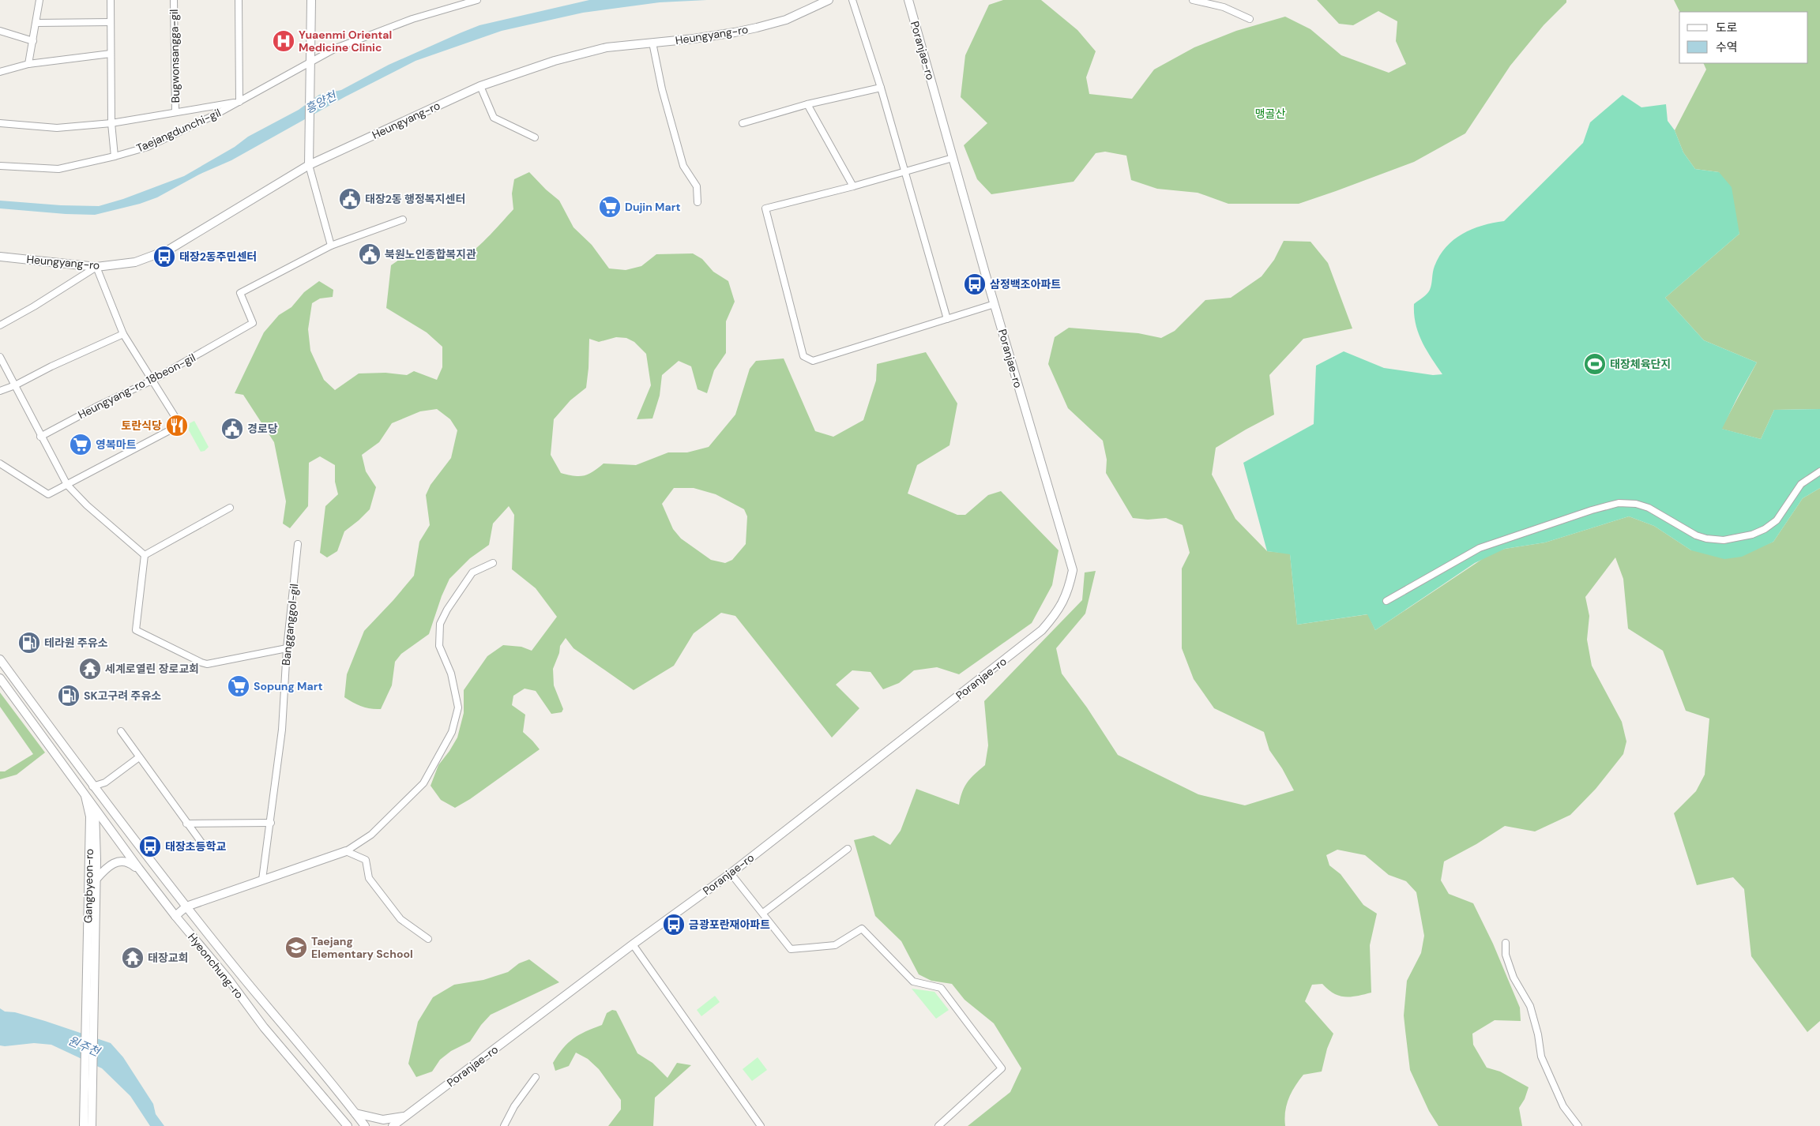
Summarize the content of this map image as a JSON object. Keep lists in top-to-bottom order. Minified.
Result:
{"streets":{"street":["Heungyang-ro","Poranjae-ro","Bugwonsangga-gil","Taejangdunchi-gil","Heungyang-ro 18beon-gil","Bangganggol-gil","Gangbyeon-ro","Hyeonchung-ro"]},"crossings":[["Bugwonsangga-gil","Taejangdunchi-gil"],["Gangbyeon-ro","Hyeonchung-ro"]],"water":["흥양천","원주천"],"parks":["맹골산"],"places":{"hospital":["Yuaenmi Oriental Medicine Clinic"],"public building":["태장2동 행정복지센터","북원노인종합복지관","경로당"],"supermarket":["Dujin Mart","영복마트","Sopung Mart"],"bus stop":["태장2동주민센터","삼정백조아파트","태장초등학교","금광포란재아파트"],"sports":["태장체육단지"],"restaurant":["토란식당"],"fuel station":["테라원 주유소","SK고구려 주유소"],"temple":["세계로열린 장로교회","태장교회"],"school or university":["Taejang Elementary School"]},"legend":["도로","수역"]}
